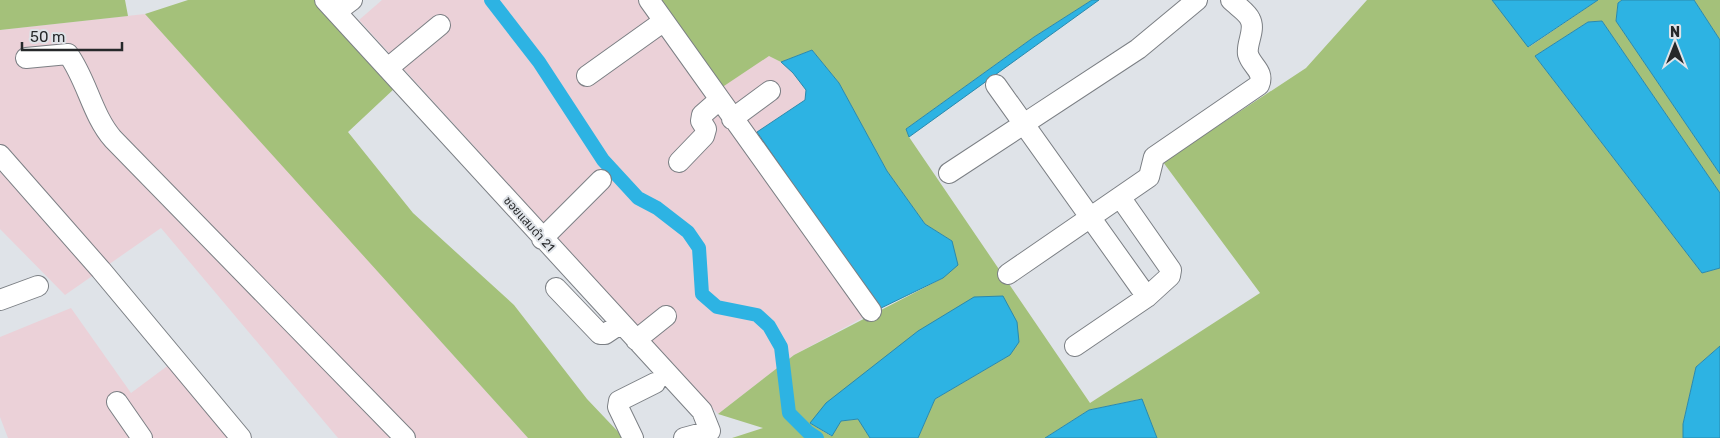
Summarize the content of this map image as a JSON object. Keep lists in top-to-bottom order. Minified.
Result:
{"streets":{"street":["ซอยแสมดำ 21"]},"scale_bar":"50 m","north":"top"}
